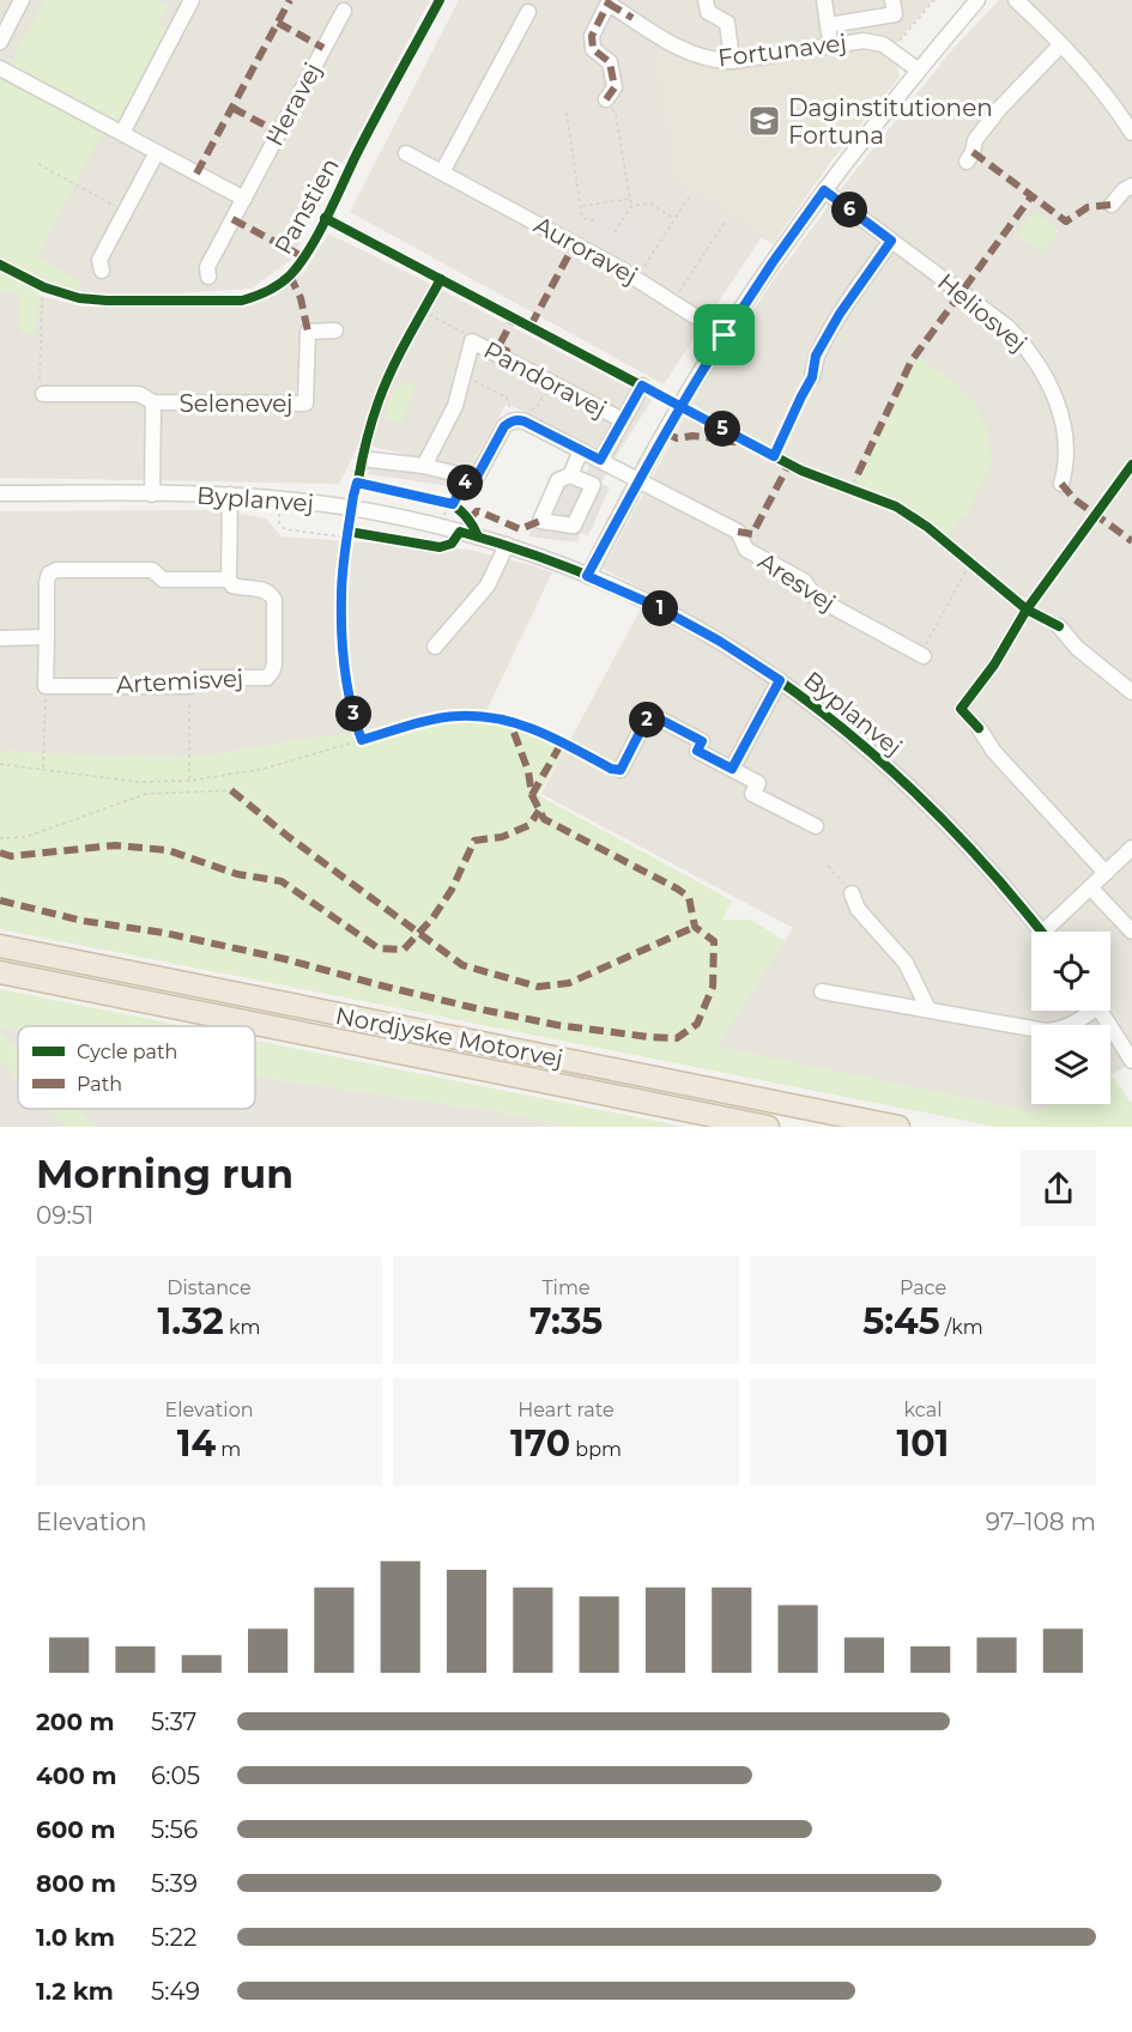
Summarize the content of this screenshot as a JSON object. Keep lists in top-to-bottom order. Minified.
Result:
{"streets":{"highway":["Nordjyske Motorvej"],"street":["Fortunavej","Heravej","Auroravej","Heliosvej","Pandoravej","Selenevej","Byplanvej","Aresvej","Artemisvej"],"cycle path":["Panstien"]},"crossings":[["Pandoravej","Aresvej"],["Selenevej","Byplanvej"]],"places":{"school or university":["Daginstitutionen Fortuna"]},"legend":["Cycle path","Path"],"page":{"pins":["6","5","4","1","3","2"],"heading":["Morning run","09:51"],"stats":[["Distance","1.32 km"],["Time","7:35"],["Pace","5:45 /km"],["Elevation","14 m"],["Heart rate","170 bpm"],["kcal","101"]],"chart":["Elevation","97–108 m"],"list":[{"name":"200 m","note":"5:37"},{"name":"400 m","note":"6:05"},{"name":"600 m","note":"5:56"},{"name":"800 m","note":"5:39"},{"name":"1.0 km","note":"5:22"},{"name":"1.2 km","note":"5:49"}]}}
